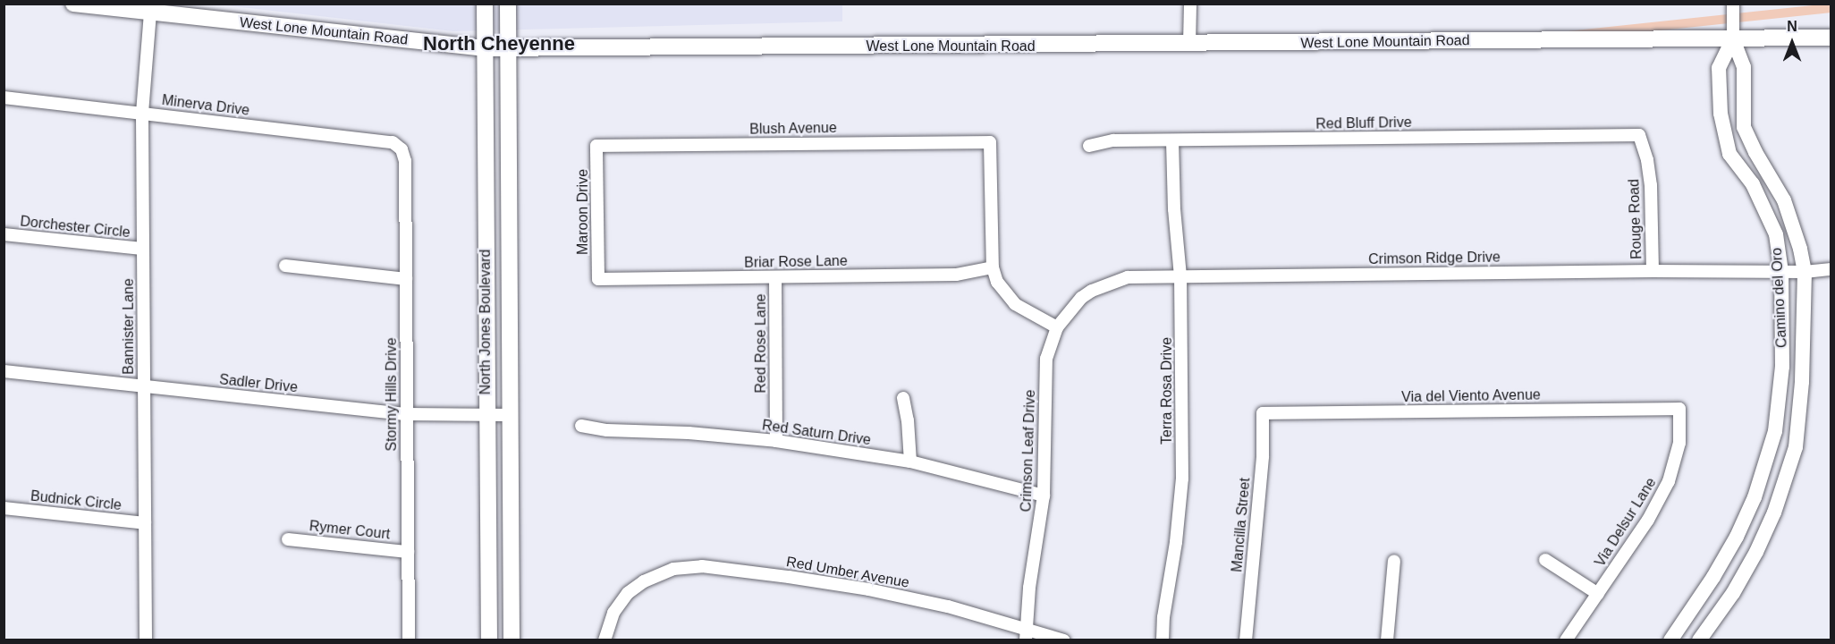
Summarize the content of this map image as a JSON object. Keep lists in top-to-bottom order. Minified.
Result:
{"streets":{"main road":["West Lone Mountain Road","North Jones Boulevard"],"street":["Minerva Drive","Red Bluff Drive","Blush Avenue","Maroon Drive","Rouge Road","Dorchester Circle","Crimson Ridge Drive","Briar Rose Lane","Camino del Oro","Bannister Lane","Red Rose Lane","Sadler Drive","Terra Rosa Drive","Stormy Hills Drive","Via del Viento Avenue","Red Saturn Drive","Crimson Leaf Drive","Budnick Circle","Via Delsur Lane","Mancilla Street","Rymer Court","Red Umber Avenue"]},"crossings":[["West Lone Mountain Road","Camino del Oro"],["West Lone Mountain Road","North Jones Boulevard"],["West Lone Mountain Road","Bannister Lane"],["Minerva Drive","Bannister Lane"],["Minerva Drive","Stormy Hills Drive"],["Red Bluff Drive","Rouge Road"],["Red Bluff Drive","Terra Rosa Drive"],["Blush Avenue","Maroon Drive"],["Blush Avenue","Briar Rose Lane"],["Maroon Drive","Briar Rose Lane"],["Rouge Road","Crimson Ridge Drive"],["Dorchester Circle","Bannister Lane"],["Crimson Ridge Drive","Camino del Oro"],["Crimson Ridge Drive","Terra Rosa Drive"],["Crimson Ridge Drive","Crimson Leaf Drive"],["Briar Rose Lane","Red Rose Lane"],["North Jones Boulevard","Sadler Drive"],["Bannister Lane","Sadler Drive"],["Bannister Lane","Budnick Circle"],["Red Rose Lane","Red Saturn Drive"],["Sadler Drive","Stormy Hills Drive"],["Stormy Hills Drive","Rymer Court"],["Via del Viento Avenue","Via Delsur Lane"],["Via del Viento Avenue","Mancilla Street"],["Red Saturn Drive","Crimson Leaf Drive"],["Crimson Leaf Drive","Red Umber Avenue"]],"districts":["North Cheyenne"],"north":"top"}
